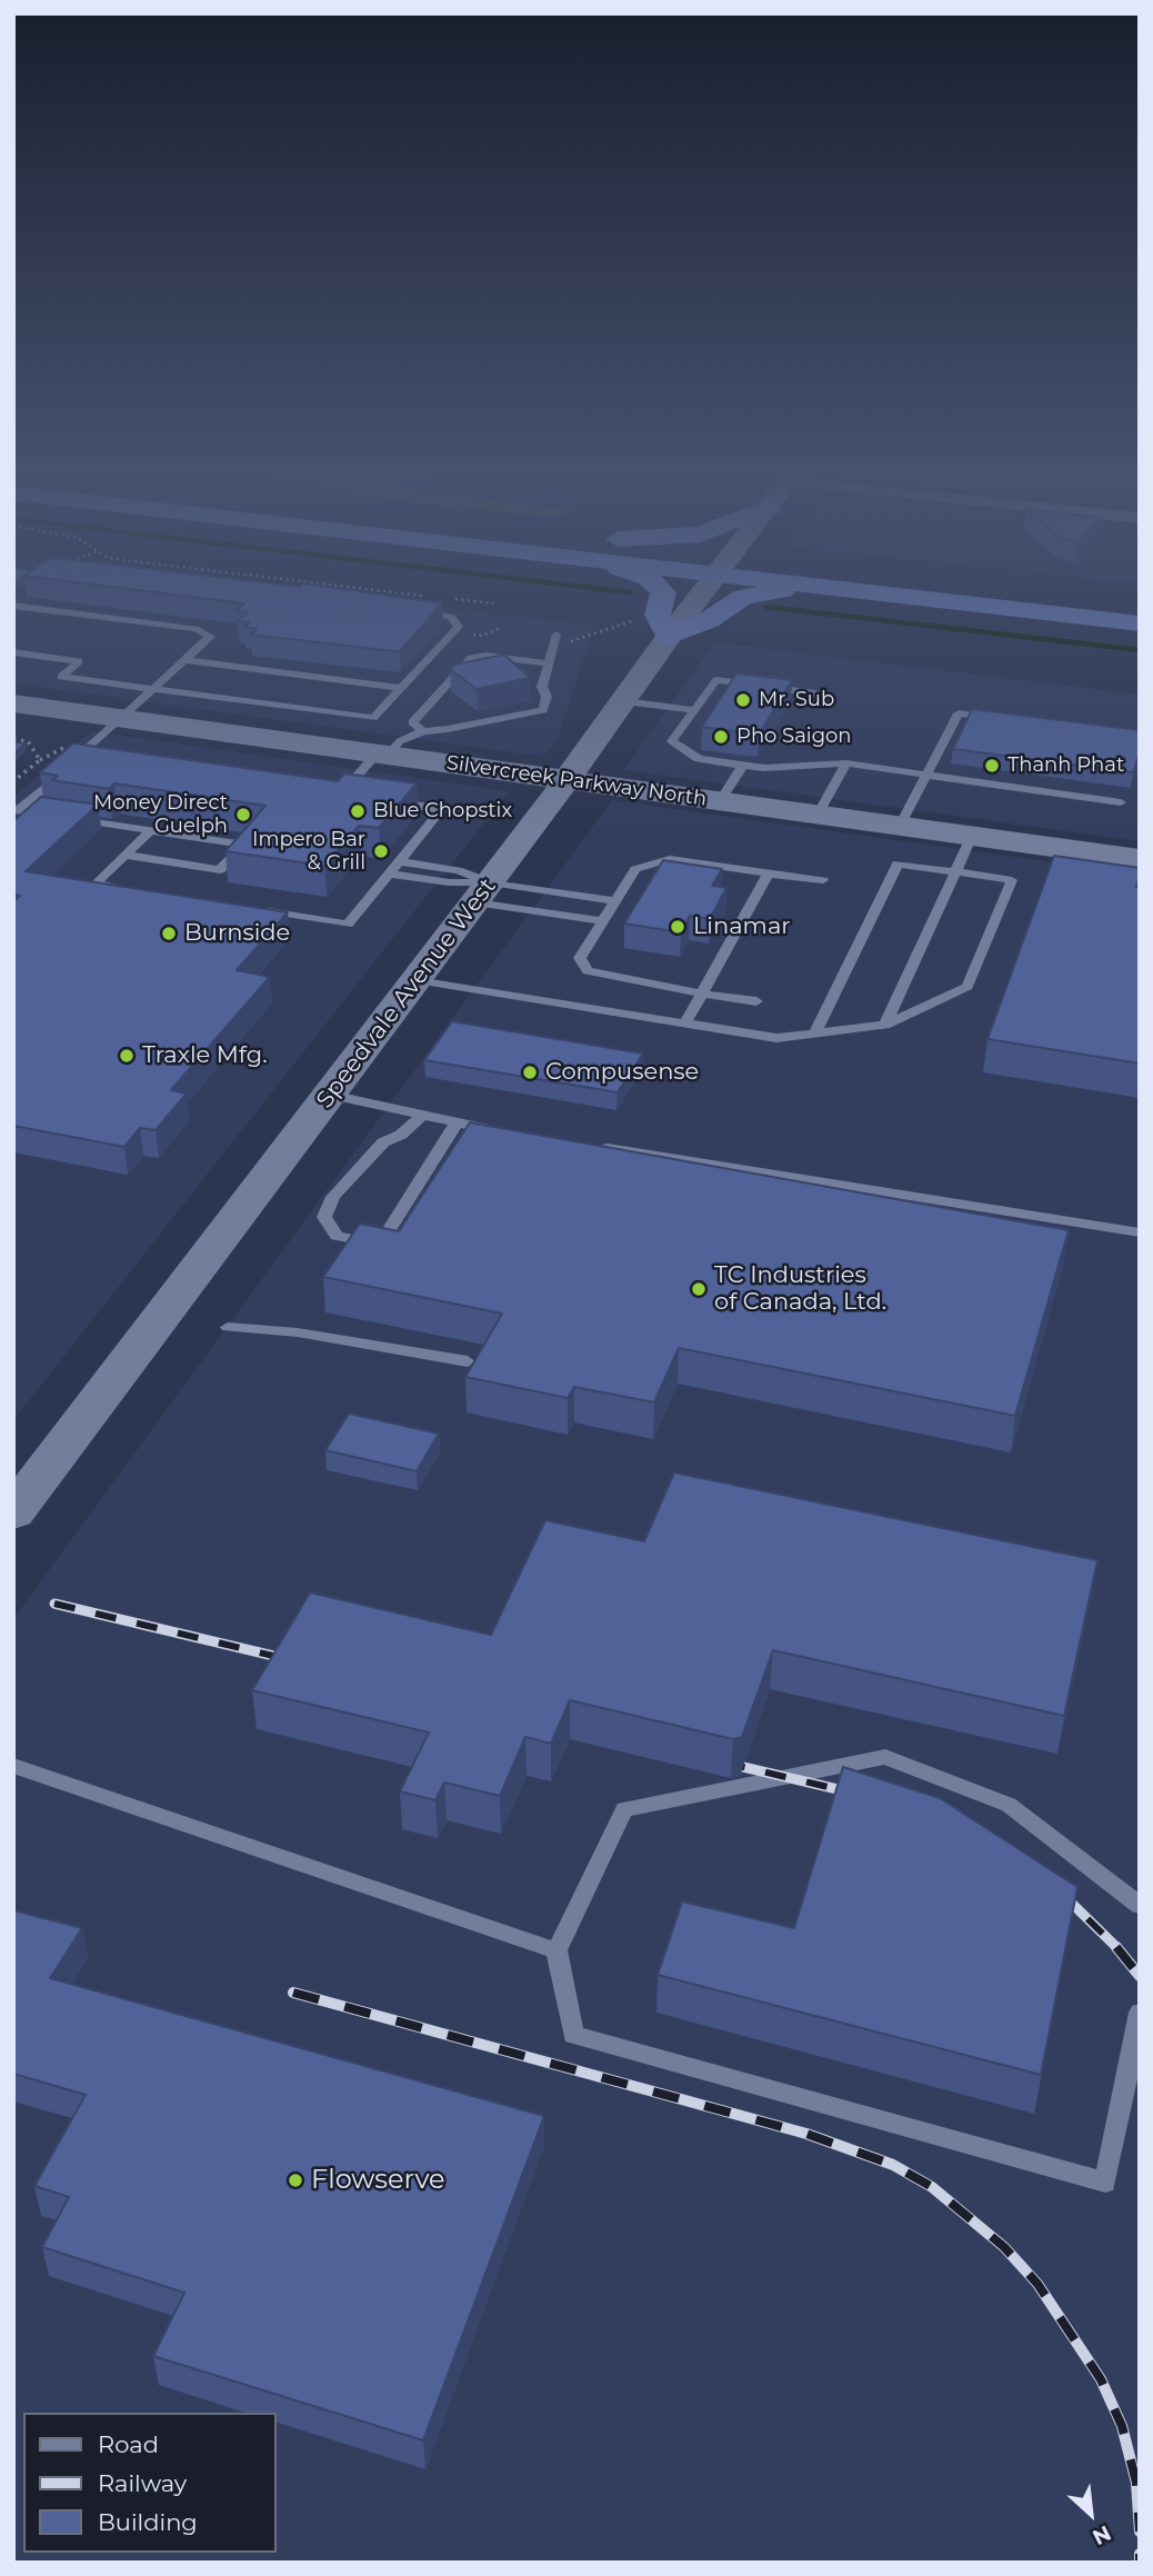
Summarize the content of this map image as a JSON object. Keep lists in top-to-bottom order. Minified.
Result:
{"streets":{"main road":["Silvercreek Parkway North","Speedvale Avenue West"]},"crossings":[["Silvercreek Parkway North","Speedvale Avenue West"]],"places":["Mr. Sub","Pho Saigon","Thanh Phat","Blue Chopstix","Money Direct Guelph","Impero Bar & Grill","Linamar","Burnside","Traxle Mfg.","Compusense","TC Industries of Canada, Ltd.","Flowserve"],"legend":["Road","Railway","Building"],"north":"bottom right"}
